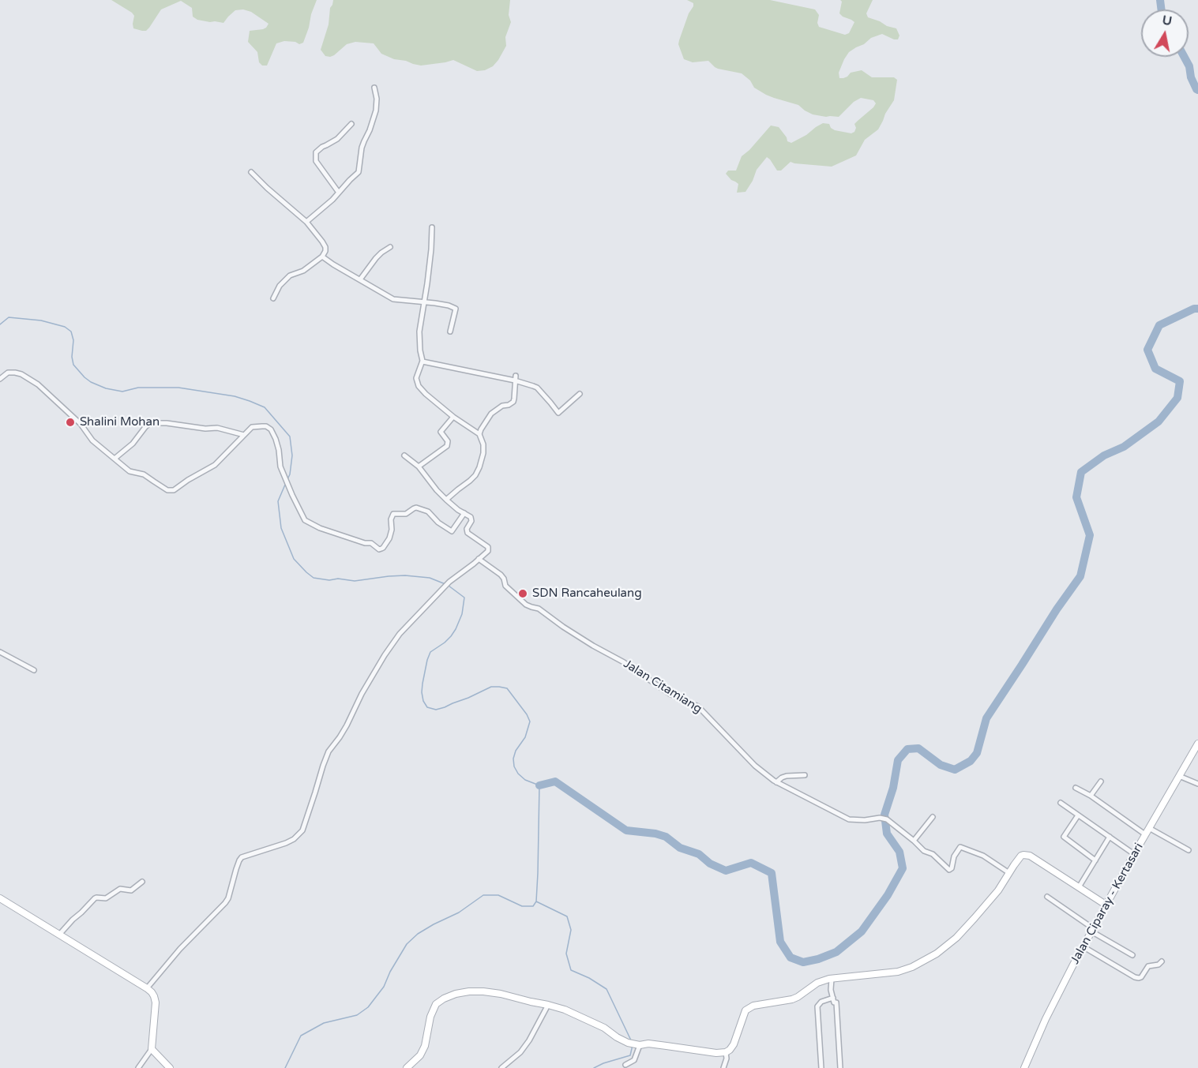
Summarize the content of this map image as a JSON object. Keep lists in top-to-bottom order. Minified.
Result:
{"streets":{"street":["Jalan Citamiang","Jalan Ciparay - Kertasari"]},"places":["Shalini Mohan","SDN Rancaheulang"],"north":"top"}
